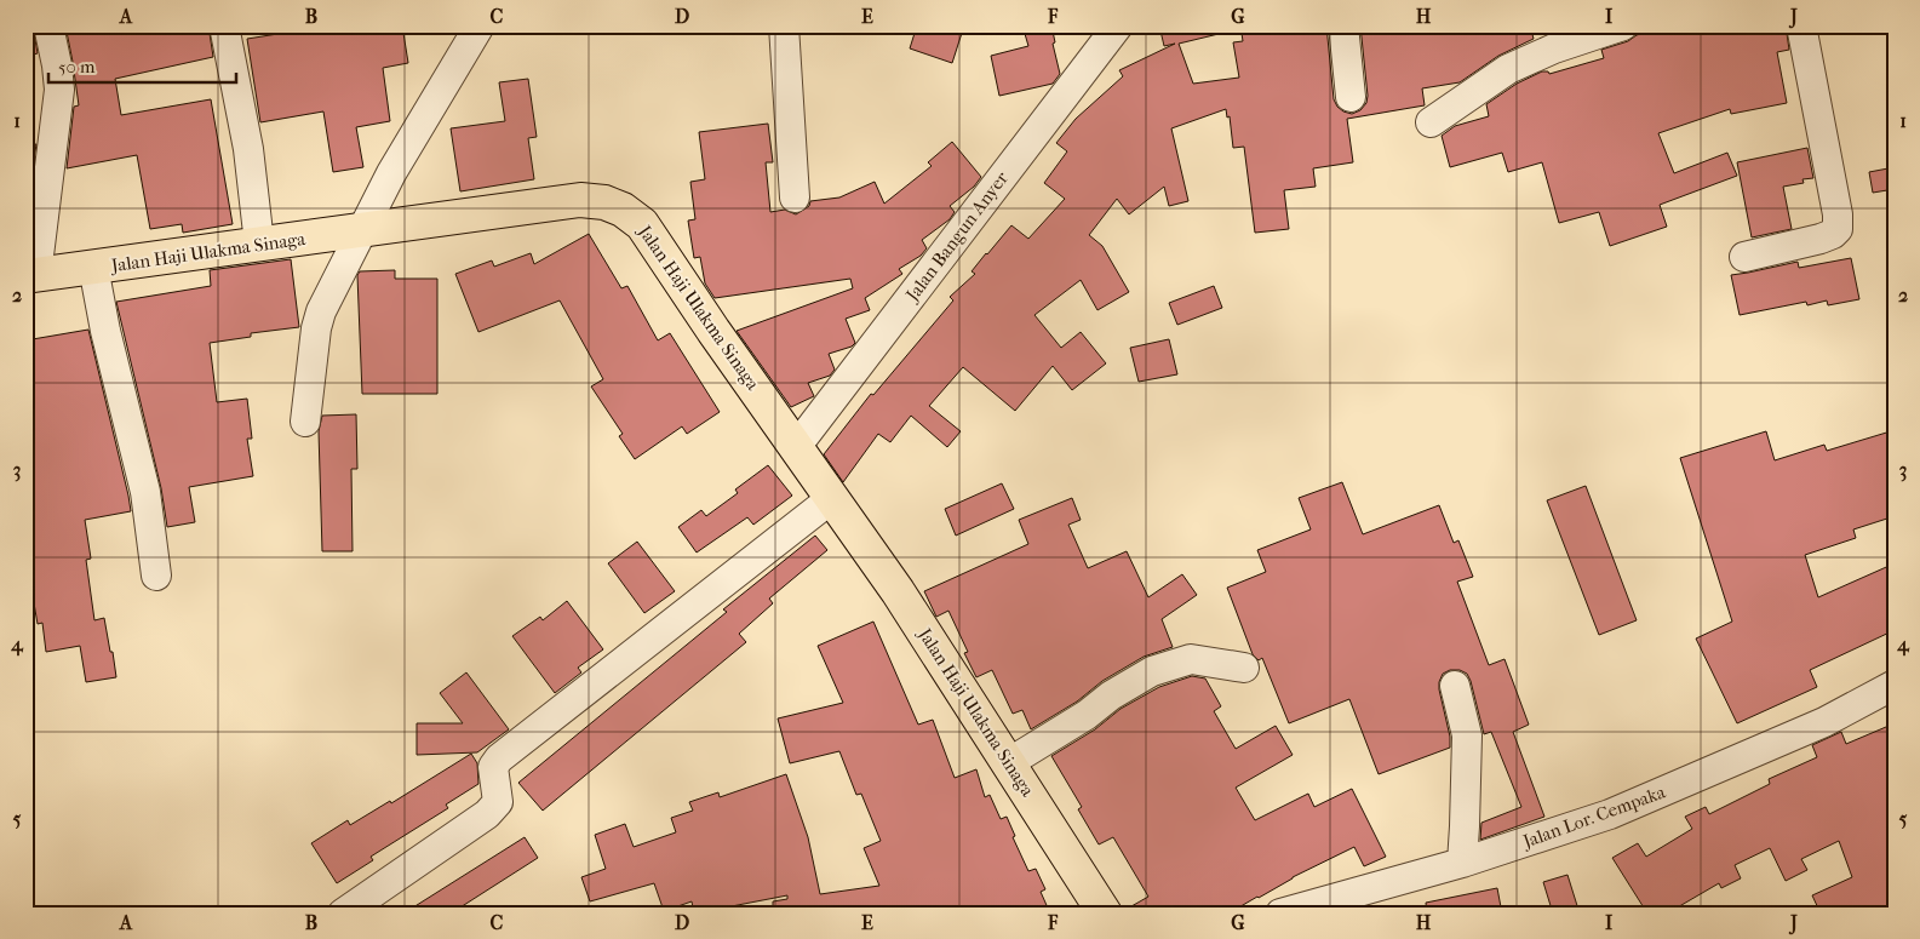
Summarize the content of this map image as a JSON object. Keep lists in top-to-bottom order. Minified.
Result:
{"streets":{"main road":["Jalan Haji Ulakma Sinaga"],"street":["Jalan Bangun Anyer","Jalan Lor. Cempaka"]},"crossings":[["Jalan Bangun Anyer","Jalan Haji Ulakma Sinaga"]],"scale_bar":"50 m","grid":{"columns":["A","B","C","D","E","F","G","H","I","J"],"rows":["1","2","3","4","5"]}}
